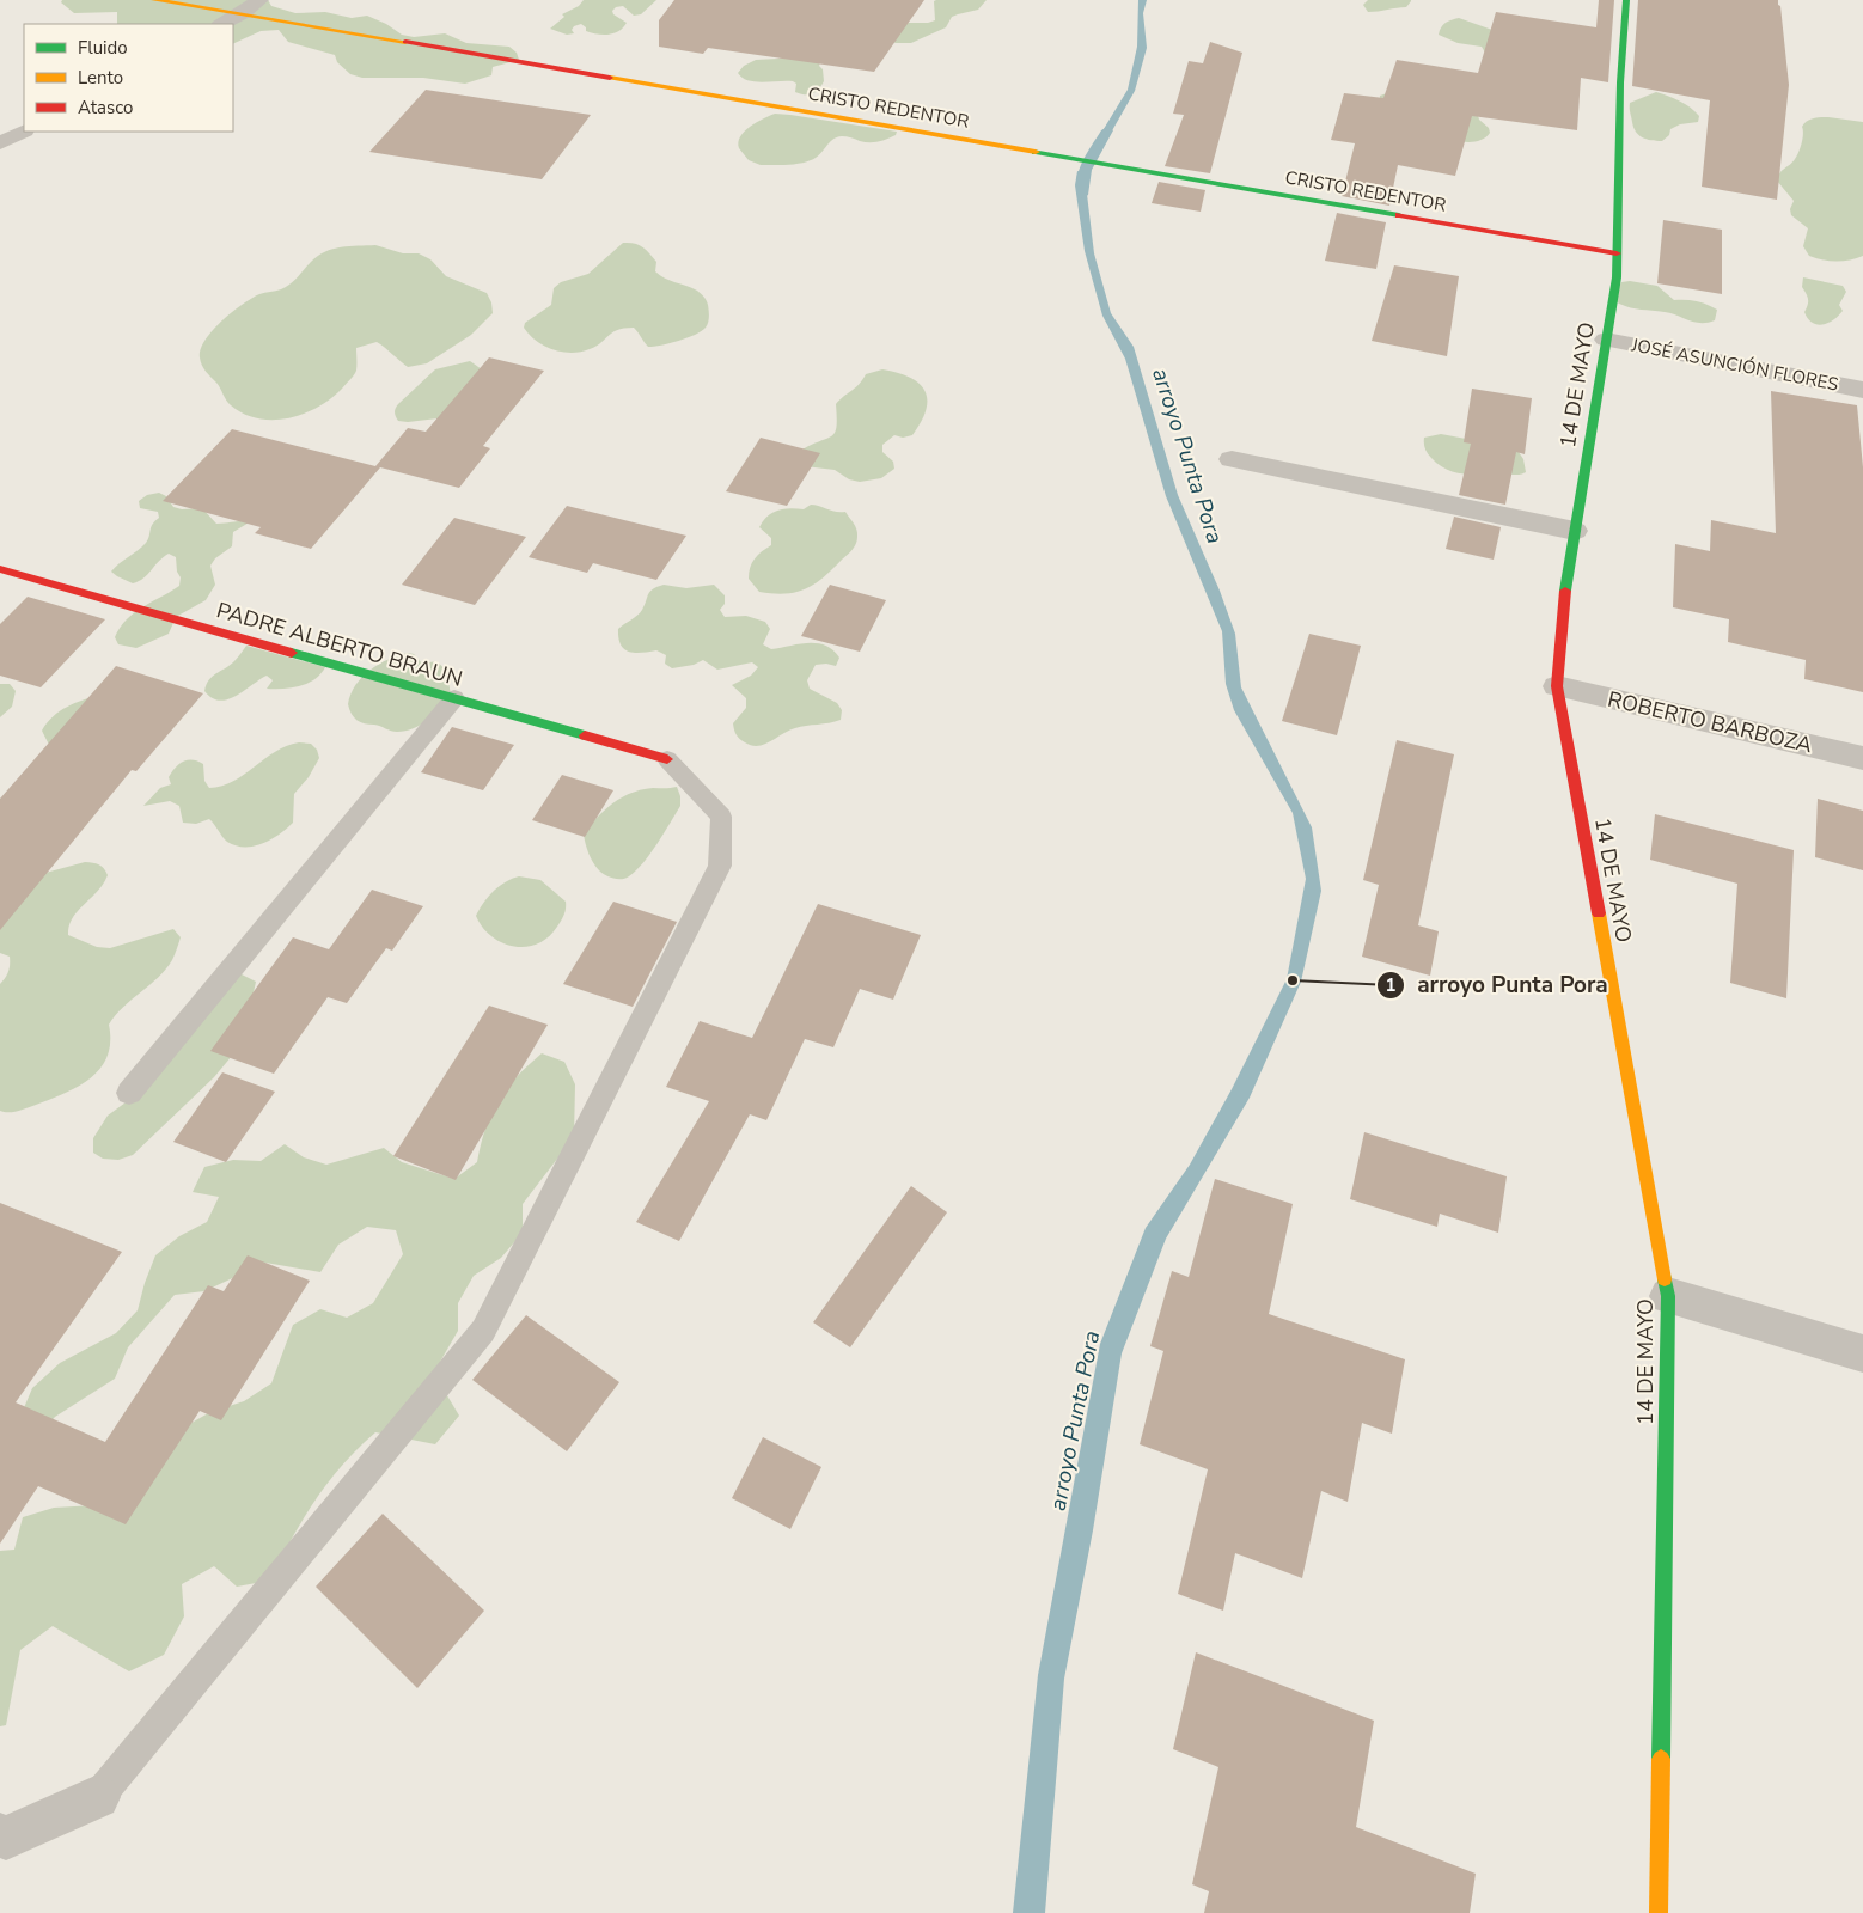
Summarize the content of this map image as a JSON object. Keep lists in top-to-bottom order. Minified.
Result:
{"streets":{"street":["CRISTO REDENTOR","JOSÉ ASUNCIÓN FLORES","14 DE MAYO","PADRE ALBERTO BRAUN","ROBERTO BARBOZA"]},"crossings":[["CRISTO REDENTOR","14 DE MAYO"],["JOSÉ ASUNCIÓN FLORES","14 DE MAYO"],["14 DE MAYO","ROBERTO BARBOZA"]],"water":["arroyo Punta Pora"],"places":["arroyo Punta Pora"],"legend":["Fluido","Lento","Atasco"]}
